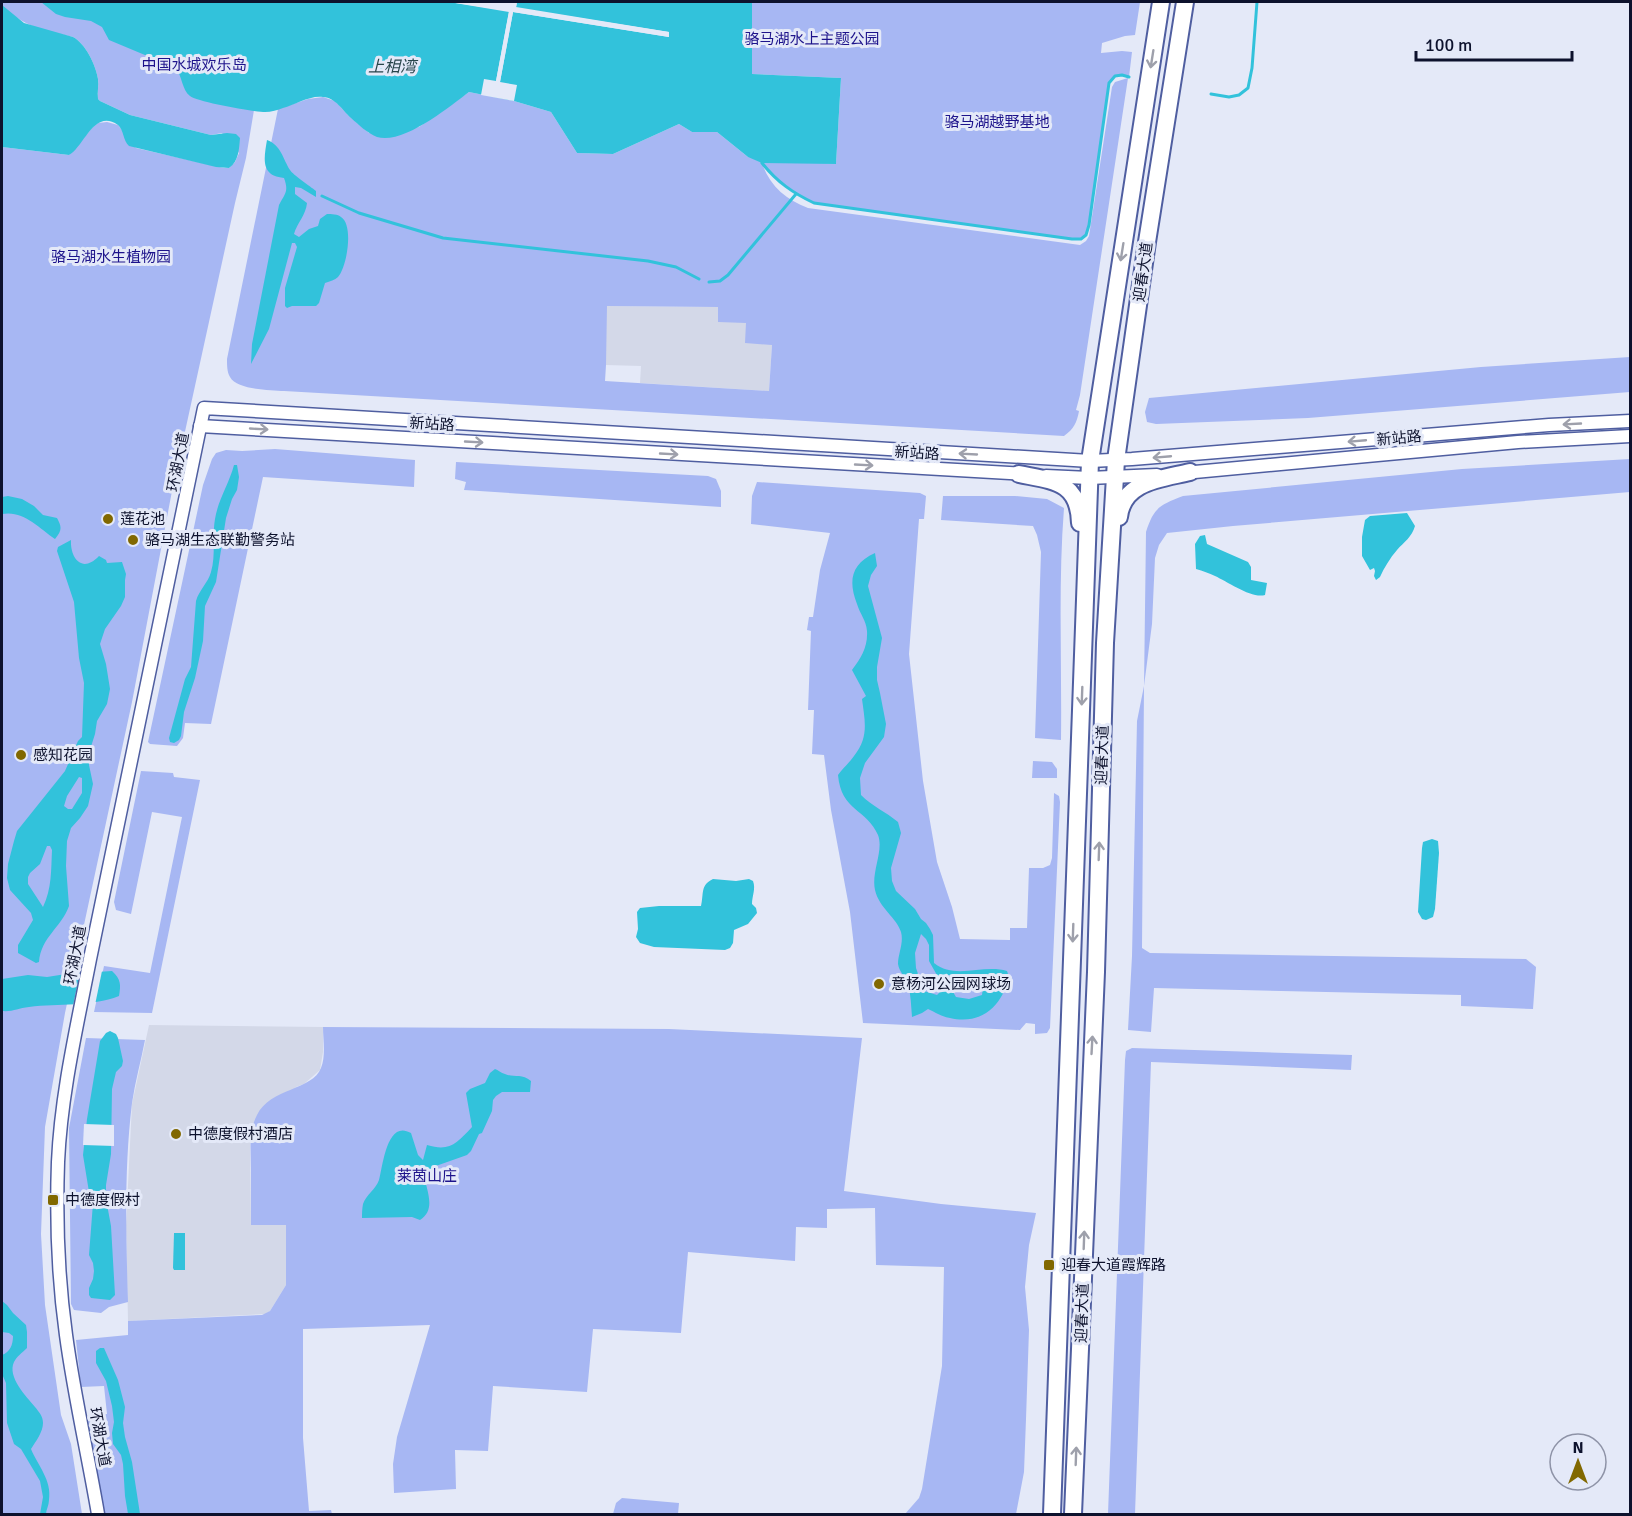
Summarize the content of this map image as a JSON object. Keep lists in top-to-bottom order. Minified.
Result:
{"streets":{"main road":["迎春大道"],"street":["新站路","环湖大道"]},"crossings":[["迎春大道","新站路"],["新站路","环湖大道"]],"water":["上相湾"],"parks":["骆马湖水上主题公园","中国水城欢乐岛","骆马湖越野基地","骆马湖水生植物园","莱茵山庄"],"places":{"other":["莲花池","骆马湖生态联勤警务站","感知花园","意杨河公园网球场","中德度假村酒店"],"transit":["中德度假村","迎春大道霞辉路"]},"scale_bar":"100 m","north":"top"}
